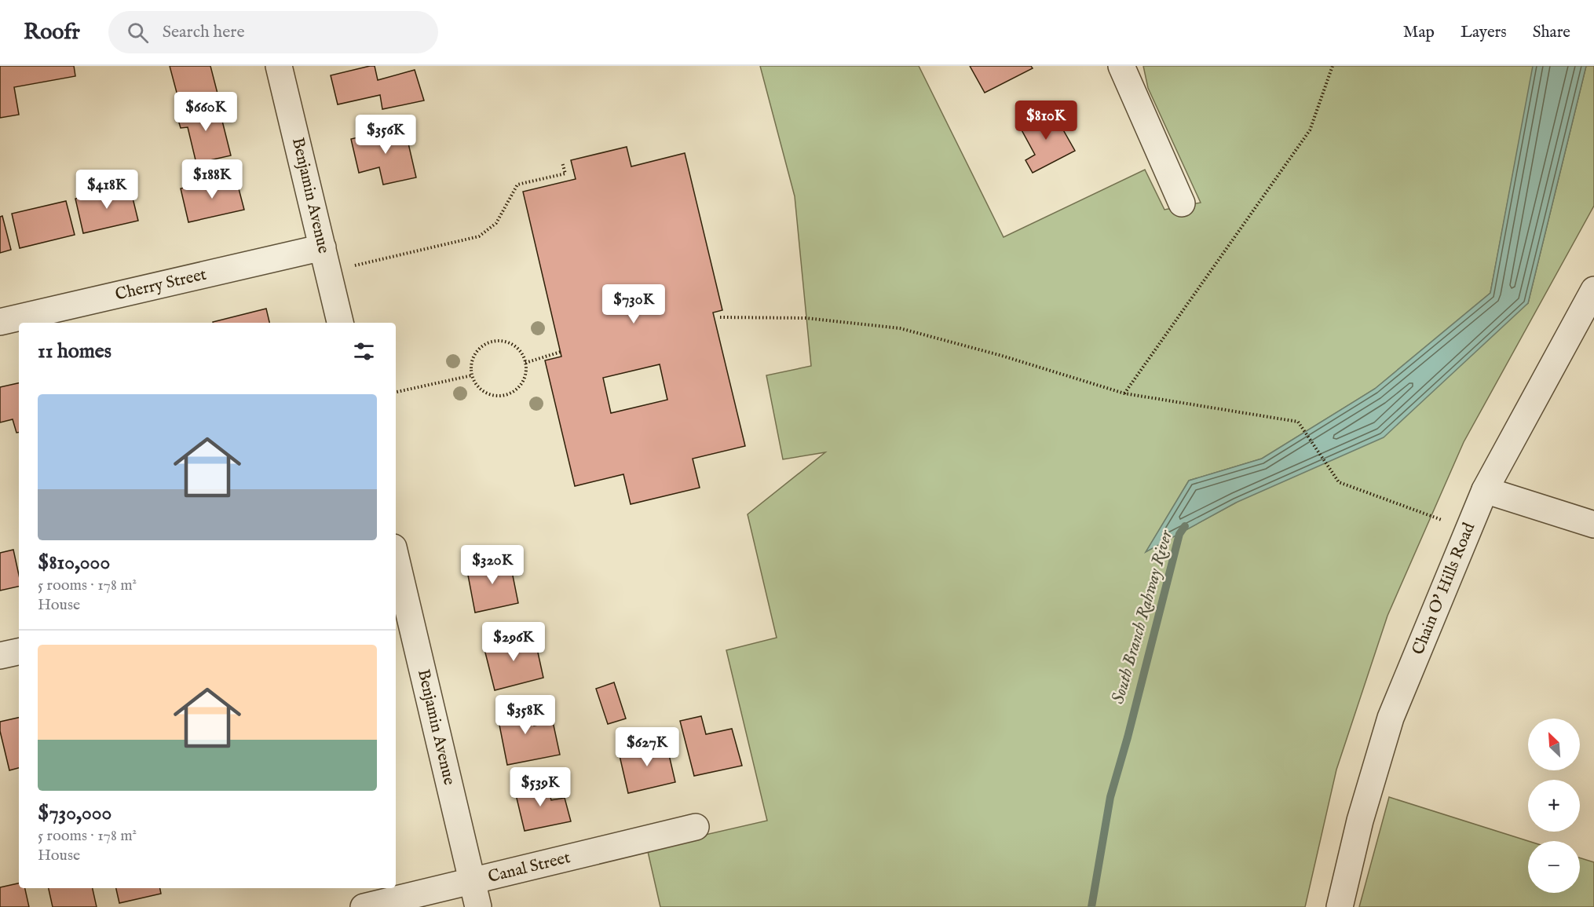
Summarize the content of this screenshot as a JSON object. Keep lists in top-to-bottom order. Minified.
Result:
{"streets":{"street":["Benjamin Avenue","Cherry Street","Chain O' Hills Road","Canal Street"]},"crossings":[["Benjamin Avenue","Cherry Street"],["Benjamin Avenue","Canal Street"]],"water":["South Branch Rahway River"],"north":"top left","page":{"header":"Roofr","search":"Search here","nav":["Map","Layers","Share"],"price":["$660K","$810K","$356K","$188K","$418K","$730K","$320K","$296K","$358K","$627K","$539K"],"heading":"11 homes","list":[{"name":"$810,000","note":"5 rooms · 178 m² · House"},{"name":"$730,000","note":"5 rooms · 178 m² · House"}],"map_buttons":["+","−"]}}
